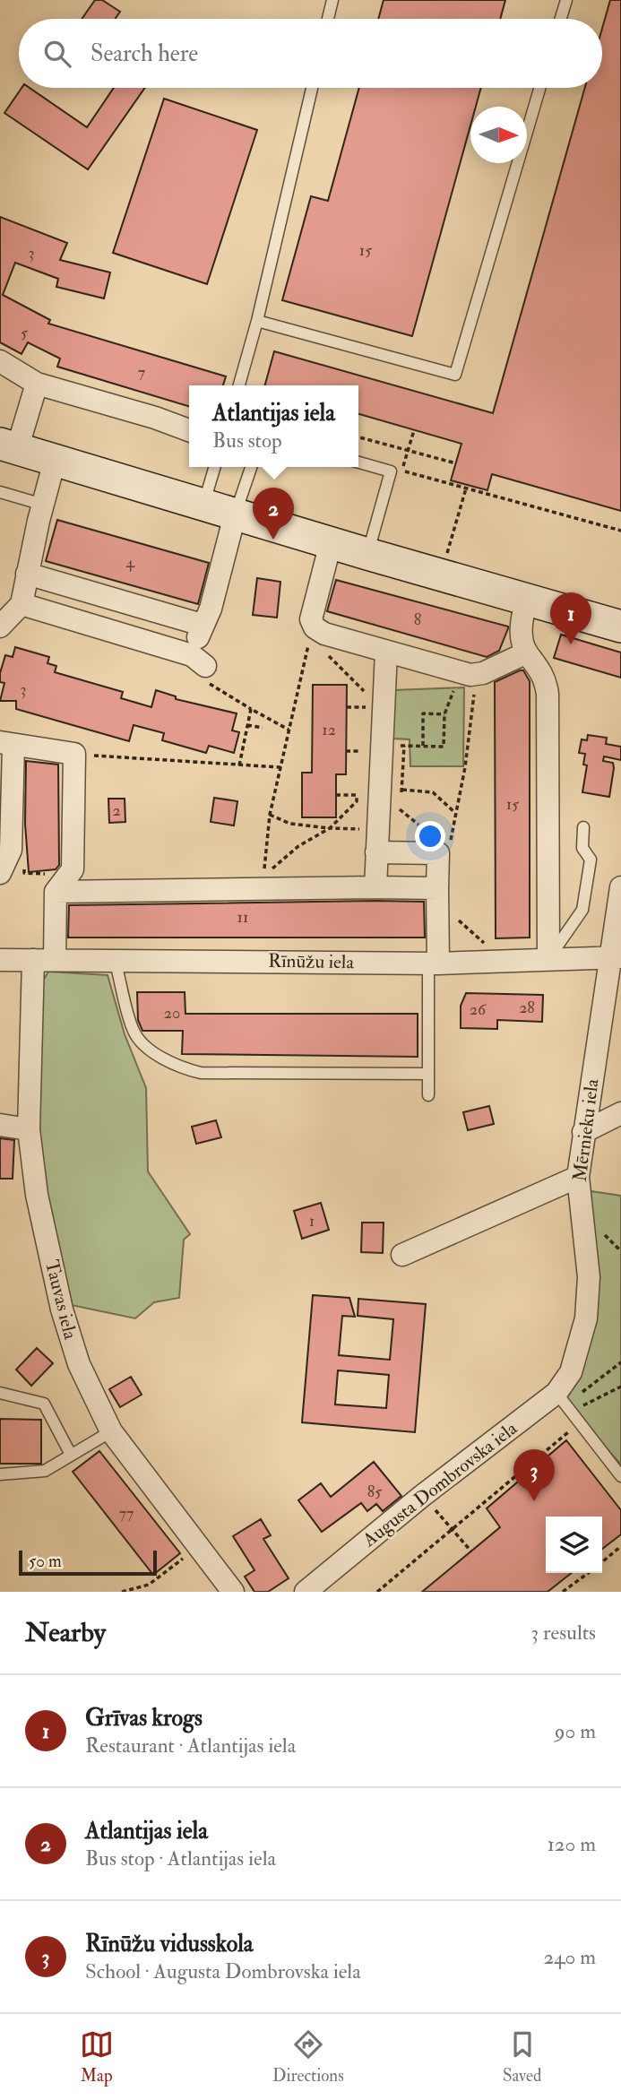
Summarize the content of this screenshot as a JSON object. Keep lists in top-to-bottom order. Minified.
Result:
{"streets":{"street":["Rīnūžu iela","Mērnieku iela","Tauvas iela","Augusta Dombrovska iela"]},"crossings":[["Rīnūžu iela","Mērnieku iela"],["Rīnūžu iela","Tauvas iela"],["Mērnieku iela","Augusta Dombrovska iela"]],"house_numbers":["15","3","5","7","4","8","3","12","15","2","11","28","26","20","1","85","77"],"scale_bar":"50 m","north":"right","page":{"search":"Search here","popup":["Atlantijas iela","Bus stop"],"pins":["2","1","3"],"scale":"50 m","heading":["Nearby","3 results"],"list":[{"mark":"1","name":"Grīvas krogs","note":"Restaurant · Atlantijas iela","value":"90 m"},{"mark":"2","name":"Atlantijas iela","note":"Bus stop · Atlantijas iela","value":"120 m"},{"mark":"3","name":"Rīnūžu vidusskola","note":"School · Augusta Dombrovska iela","value":"240 m"}],"nav":["Map","Directions","Saved"]}}
